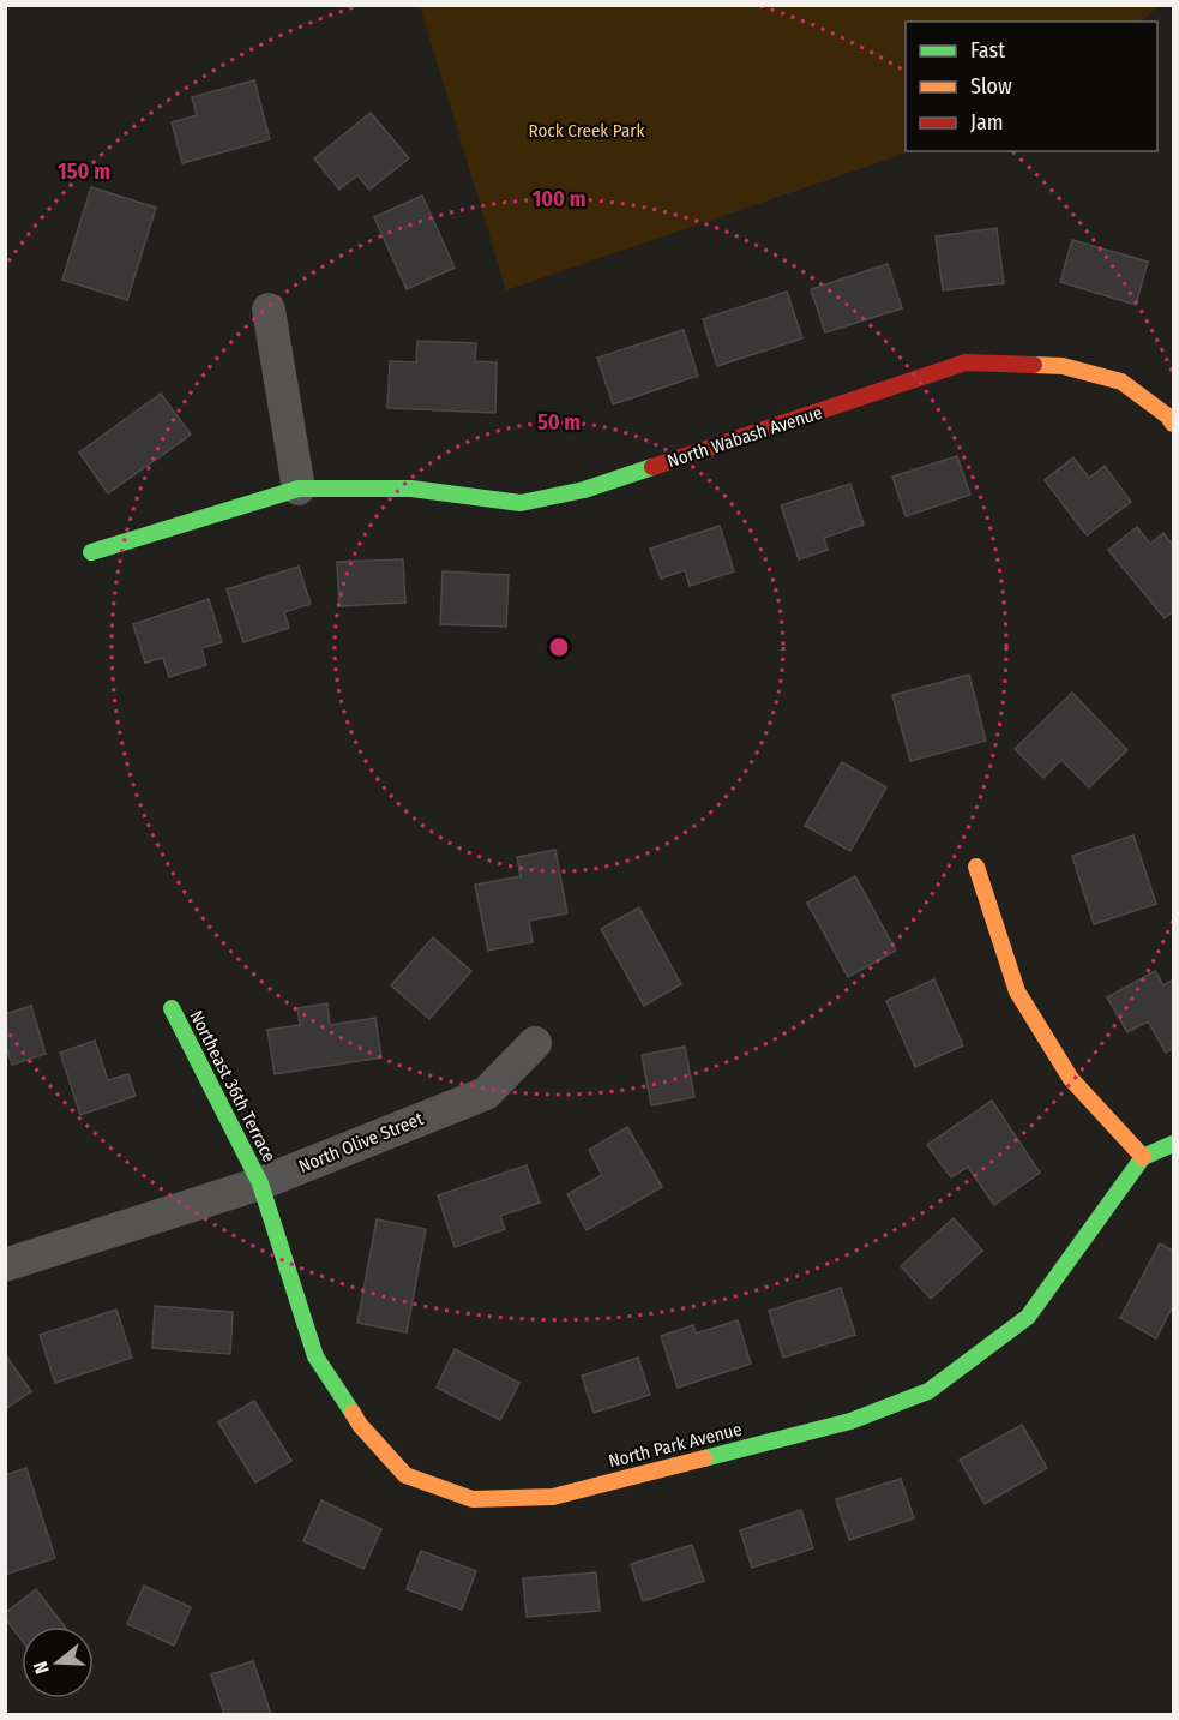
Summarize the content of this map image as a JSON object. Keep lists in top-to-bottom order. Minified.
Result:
{"streets":{"street":["North Wabash Avenue","Northeast 36th Terrace","North Olive Street","North Park Avenue"]},"crossings":[["Northeast 36th Terrace","North Olive Street"],["Northeast 36th Terrace","North Park Avenue"],["North Olive Street","North Park Avenue"]],"parks":["Rock Creek Park"],"legend":["Fast","Slow","Jam"],"north":"left","rings":["150 m","100 m","50 m"]}
